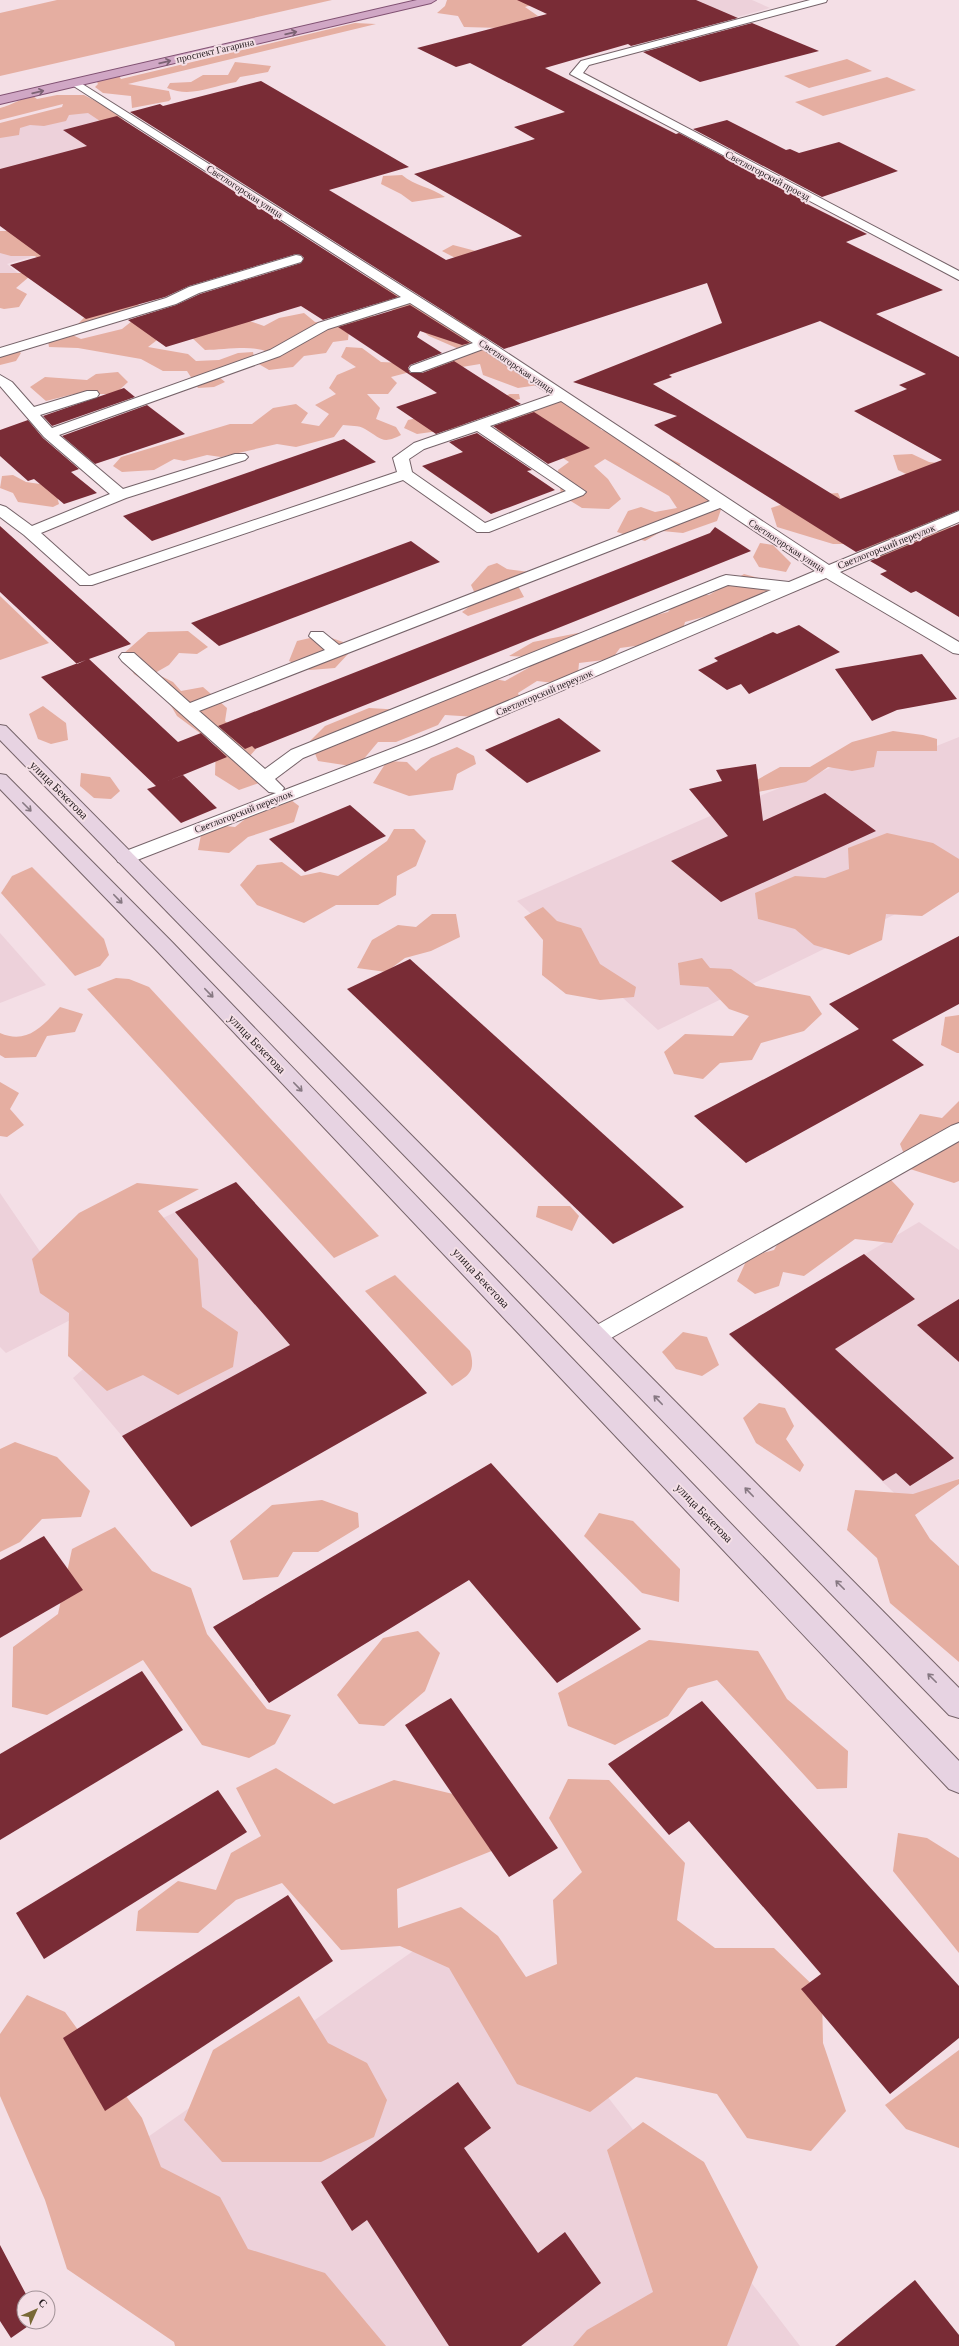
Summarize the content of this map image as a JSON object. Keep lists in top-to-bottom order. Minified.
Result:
{"streets":{"main road":["проспект Гагарина","улица Бекетова"],"street":["Светлогорский проезд","Светлогорская улица","Светлогорский переулок"]},"crossings":[["проспект Гагарина","Светлогорская улица"],["Светлогорская улица","Светлогорский переулок"],["Светлогорский переулок","улица Бекетова"]],"one_way":["проспект Гагарина"],"north":"top right"}
